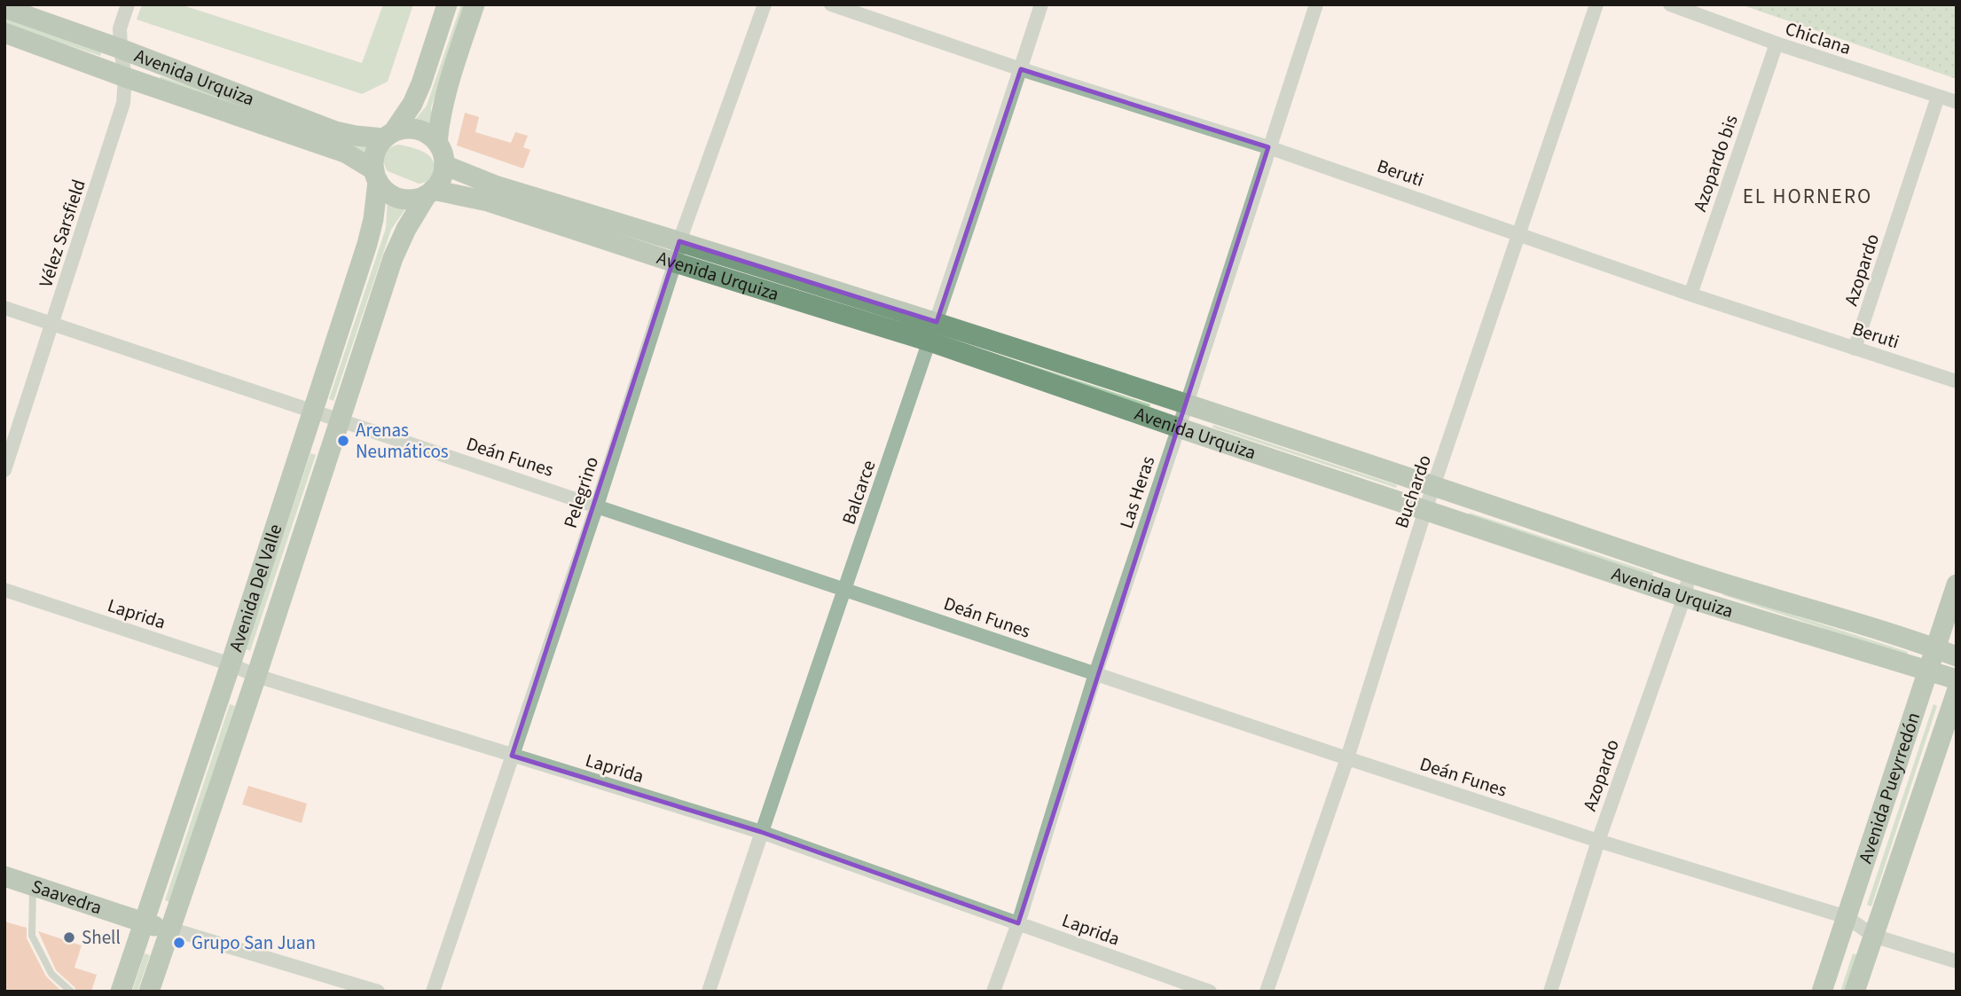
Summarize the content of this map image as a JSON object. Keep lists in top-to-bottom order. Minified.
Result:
{"streets":{"main road":["Avenida Urquiza","Avenida Del Valle","Avenida Pueyrredón","Saavedra"],"street":["Chiclana","Azopardo bis","Beruti","Vélez Sarsfield","Azopardo","Deán Funes","Buchardo","Pelegrino","Balcarce","Las Heras","Laprida"]},"crossings":[["Chiclana","Azopardo bis"],["Chiclana","Azopardo"],["Avenida Urquiza","Vélez Sarsfield"],["Avenida Urquiza","Azopardo"],["Avenida Urquiza","Buchardo"],["Avenida Urquiza","Pelegrino"],["Avenida Urquiza","Balcarce"],["Avenida Urquiza","Las Heras"],["Avenida Urquiza","Avenida Del Valle"],["Avenida Urquiza","Avenida Pueyrredón"],["Azopardo bis","Beruti"],["Beruti","Azopardo"],["Beruti","Buchardo"],["Beruti","Balcarce"],["Beruti","Las Heras"],["Vélez Sarsfield","Deán Funes"],["Azopardo","Deán Funes"],["Deán Funes","Buchardo"],["Deán Funes","Pelegrino"],["Deán Funes","Balcarce"],["Deán Funes","Las Heras"],["Deán Funes","Avenida Del Valle"],["Deán Funes","Avenida Pueyrredón"],["Pelegrino","Laprida"],["Balcarce","Laprida"],["Las Heras","Laprida"],["Avenida Del Valle","Laprida"],["Avenida Del Valle","Saavedra"]],"districts":["EL HORNERO"],"places":["Arenas Neumáticos","Shell","Grupo San Juan"]}
